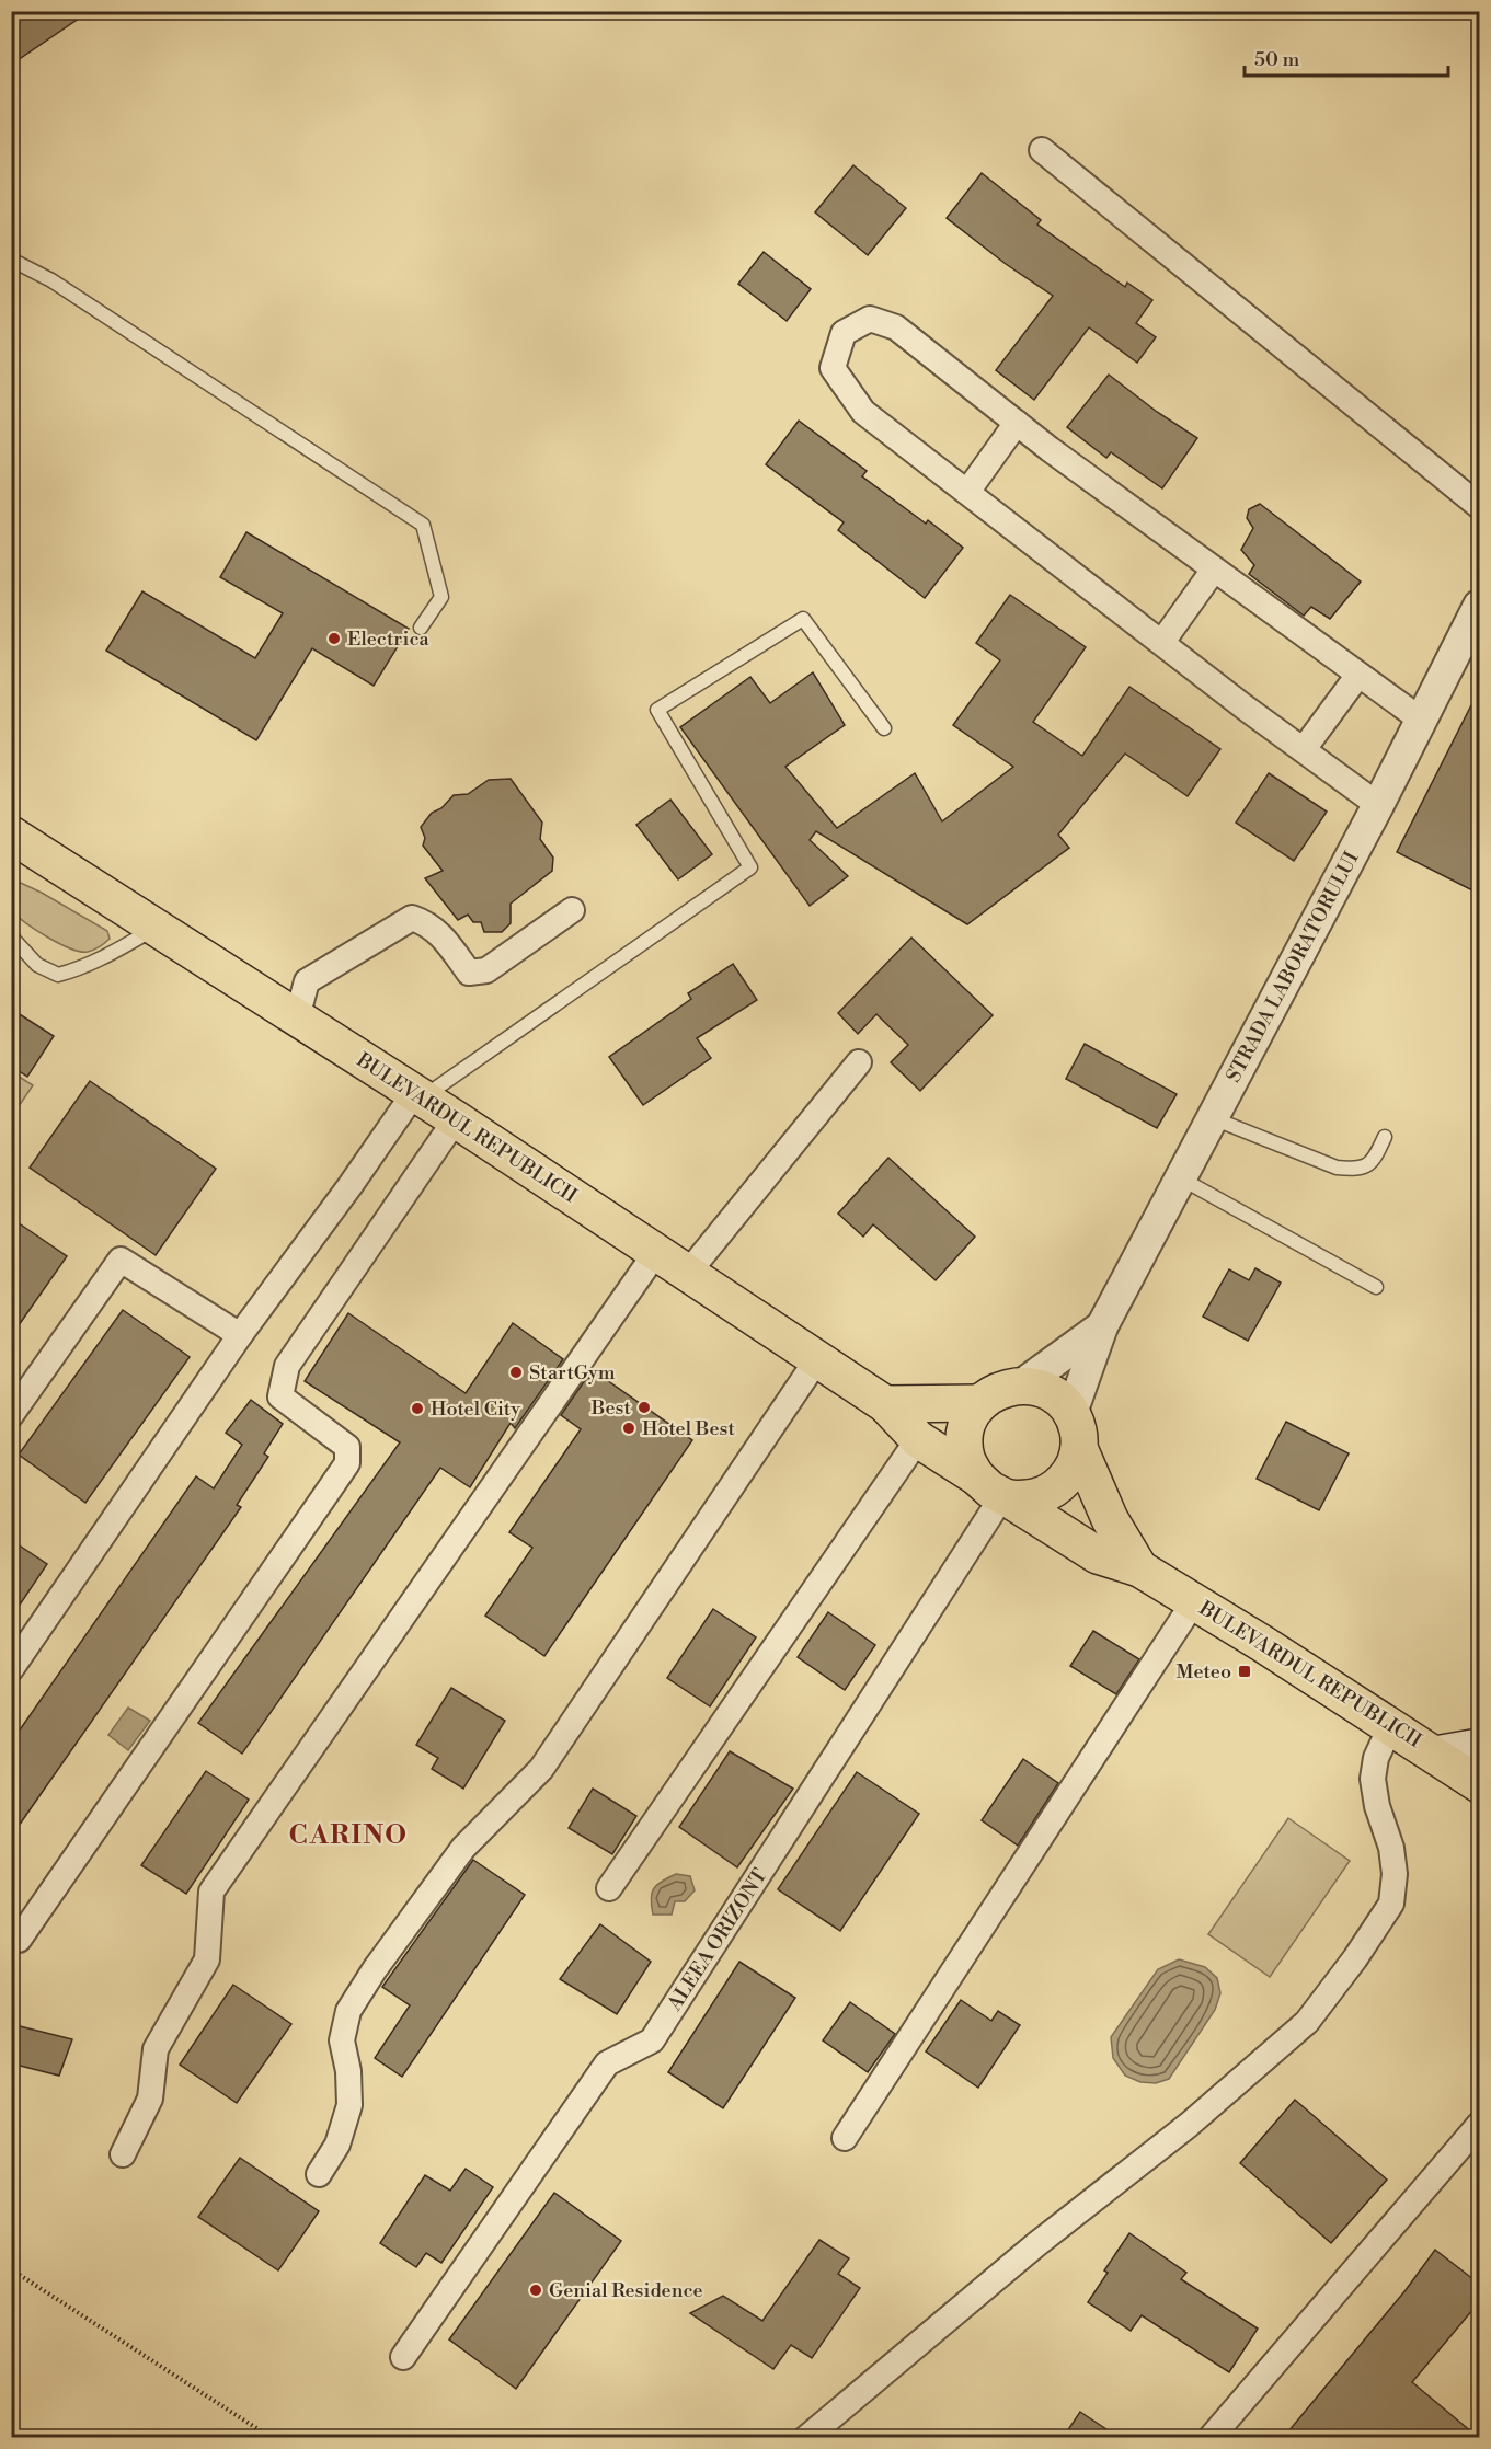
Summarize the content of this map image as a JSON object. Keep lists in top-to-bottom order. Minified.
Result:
{"streets":{"main road":["BULEVARDUL REPUBLICII"],"street":["STRADA LABORATORULUI","ALEEA ORIZONT"]},"crossings":[["STRADA LABORATORULUI","BULEVARDUL REPUBLICII"],["STRADA LABORATORULUI","ALEEA ORIZONT"],["BULEVARDUL REPUBLICII","ALEEA ORIZONT"]],"districts":["CARINO"],"places":{"other":["Electrica","StartGym","Best","Hotel City","Hotel Best","Genial Residence"],"transit":["Meteo"]},"scale_bar":"50 m"}
